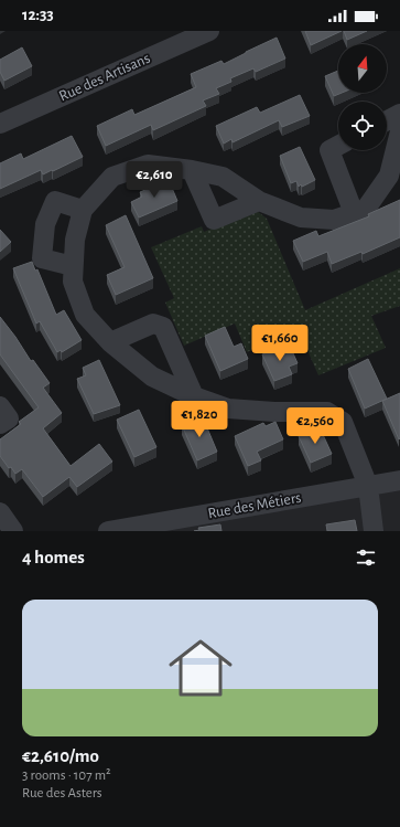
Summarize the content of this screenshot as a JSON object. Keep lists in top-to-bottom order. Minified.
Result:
{"streets":{"street":["Rue des Artisans","Rue des Métiers"]},"north":"top","page":{"status":"12:33","price":["€2,610","€1,660","€1,820","€2,560"],"heading":"4 homes","list":[{"name":"€2,610/mo","note":"3 rooms · 107 m² · Rue des Asters"}]}}
